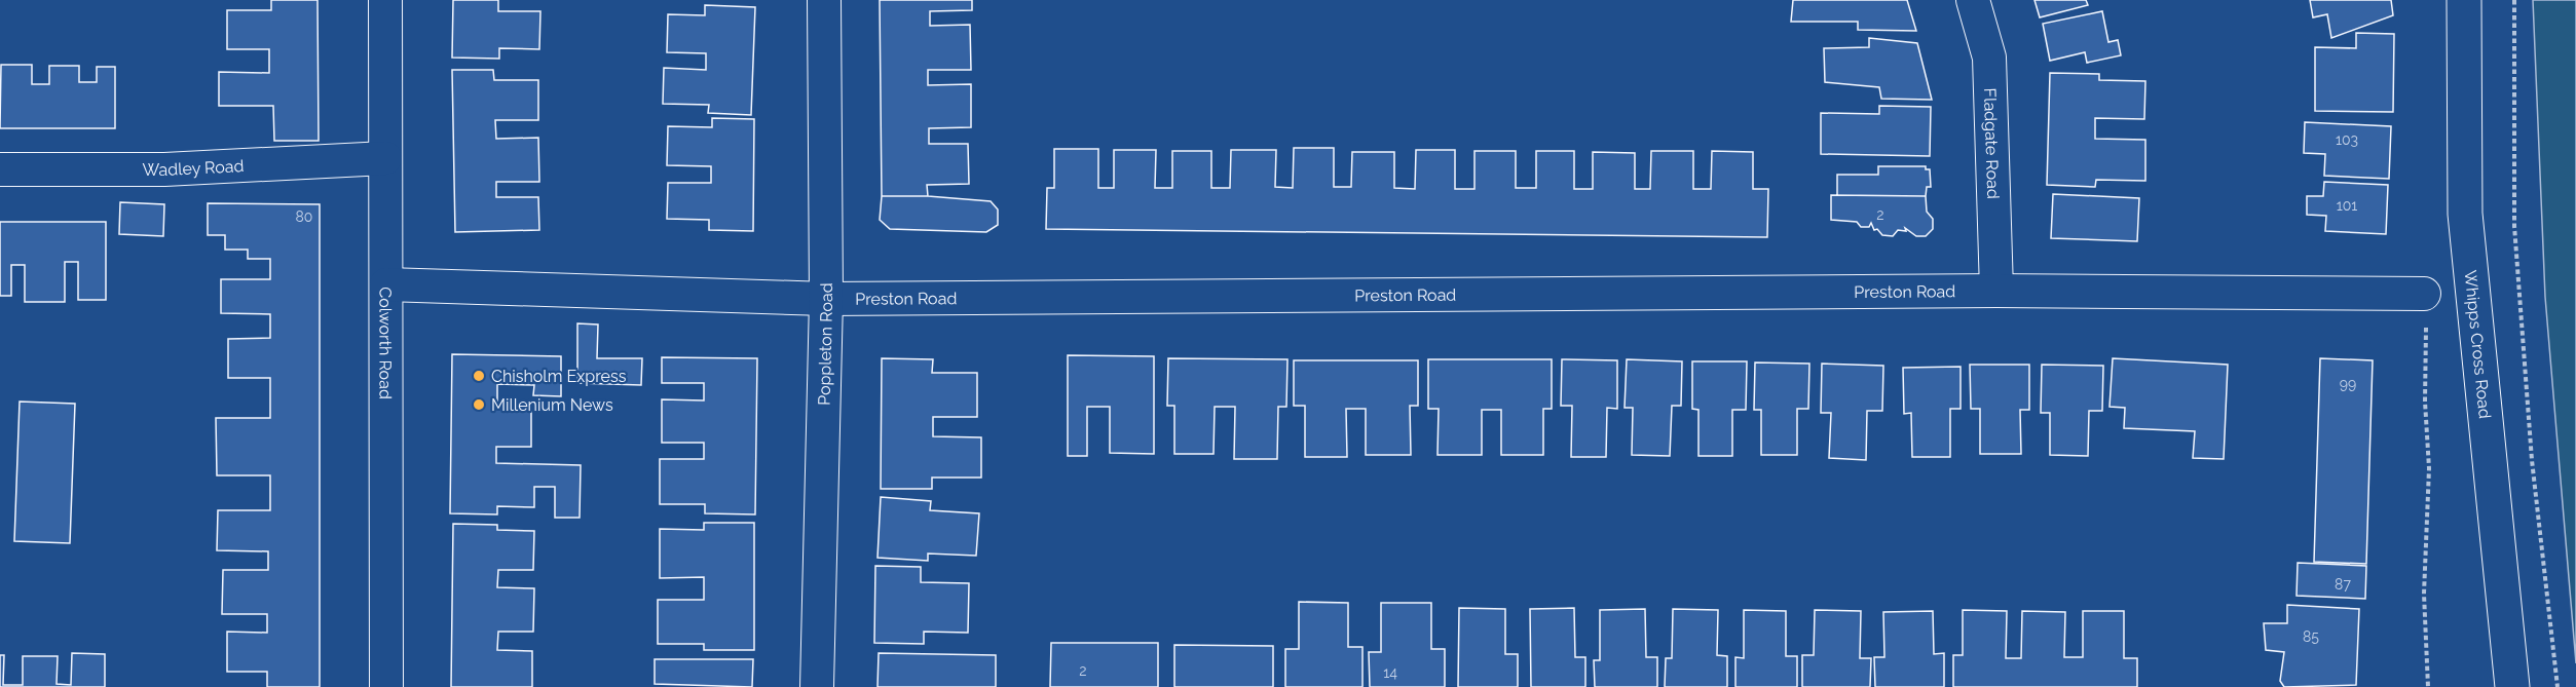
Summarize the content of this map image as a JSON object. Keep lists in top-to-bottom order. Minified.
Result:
{"streets":{"main road":["Whipps Cross Road"],"street":["Fladgate Road","Wadley Road","Preston Road","Colworth Road","Poppleton Road"]},"crossings":[["Fladgate Road","Preston Road"],["Wadley Road","Colworth Road"],["Preston Road","Colworth Road"],["Preston Road","Poppleton Road"]],"places":["Chisholm Express","Millenium News"],"house_numbers":["103","101","2","80","99","87","85","2","14"]}
